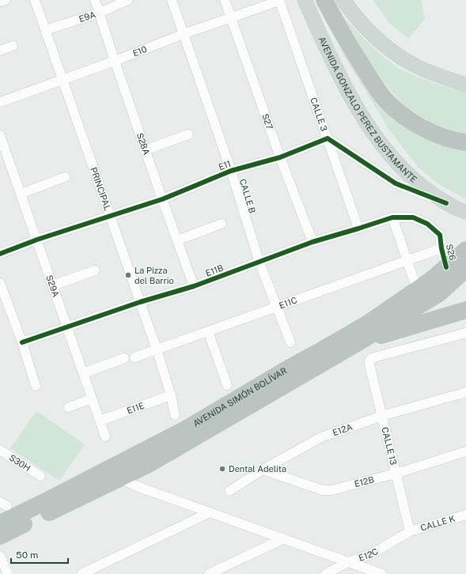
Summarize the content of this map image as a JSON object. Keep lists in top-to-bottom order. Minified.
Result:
{"streets":{"highway":["AVENIDA SIMÓN BOLÍVAR"],"main road":["AVENIDA GONZALO PEREZ BUSTAMANTE"],"street":["E9A","E10","CALLE 3","S27","S28A","E11","PRINCIPAL","CALLE B","S26","E11B","S29A","E11C","E11E","E12A","CALLE 13","S30H","E12B","CALLE K","E12C"]},"crossings":[["E9A","S28A"],["E9A","PRINCIPAL"],["E10","CALLE 3"],["E10","S27"],["E10","S28A"],["E10","PRINCIPAL"],["E10","CALLE B"],["CALLE 3","E11"],["CALLE 3","E11B"],["S27","E11"],["S27","E11B"],["S28A","E11"],["S28A","E11B"],["E11","PRINCIPAL"],["E11","CALLE B"],["E11","S29A"],["PRINCIPAL","E11B"],["PRINCIPAL","E11C"],["PRINCIPAL","E11E"],["CALLE B","E11B"],["CALLE B","E11C"],["S26","E11B"],["S26","E11C"],["S26","AVENIDA SIMÓN BOLÍVAR"],["E11B","S29A"],["S29A","E11E"],["E12A","CALLE 13"],["E12A","E12B"],["CALLE 13","E12B"],["CALLE 13","CALLE K"],["CALLE 13","E12C"],["CALLE K","E12C"]],"places":["La Pizza del Barrio","Dental Adelita"],"scale_bar":"50 m"}
